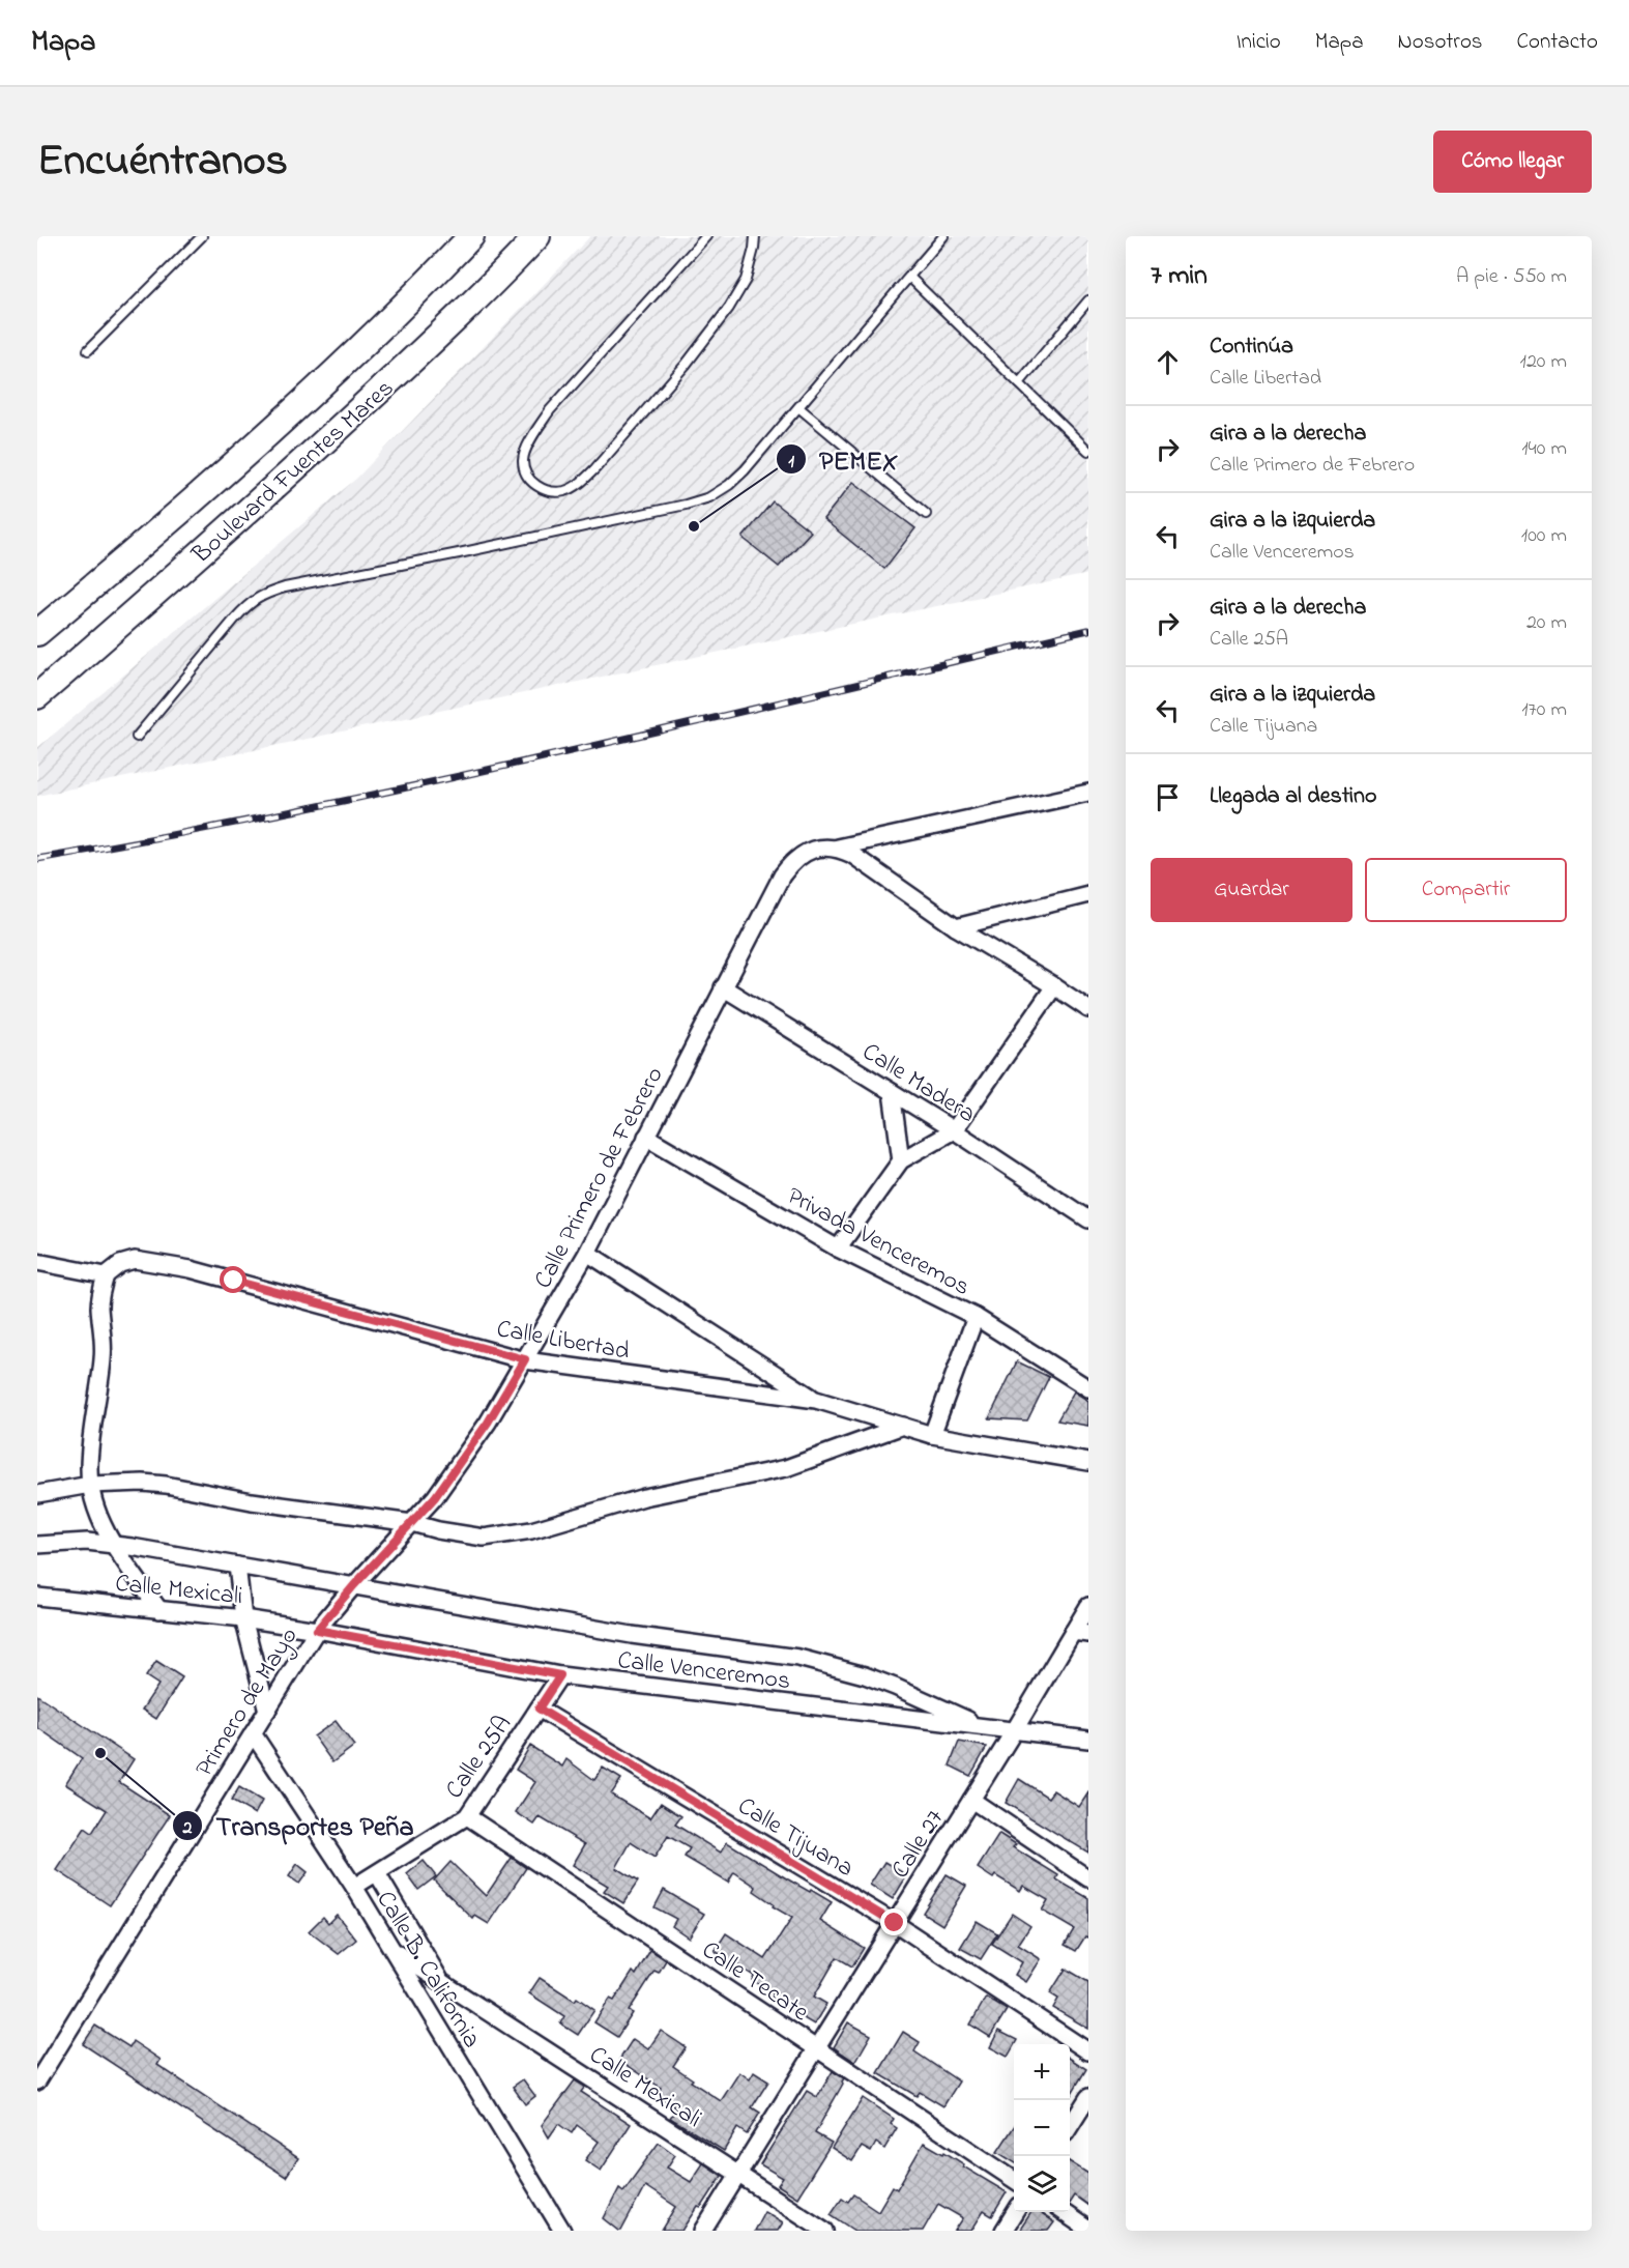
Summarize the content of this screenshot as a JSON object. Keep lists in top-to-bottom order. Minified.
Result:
{"streets":{"highway":["Boulevard Fuentes Mares"],"street":["Calle Madera","Calle Primero de Febrero","Privada Venceremos","Calle Libertad","Calle Mexicali","Calle Venceremos","Primero de Mayo","Calle 25A","Calle Tijuana","Calle 27","Calle B. California","Calle Tecate"]},"crossings":[["Calle Madera","Calle Primero de Febrero"],["Calle Primero de Febrero","Privada Venceremos"],["Calle Primero de Febrero","Calle Libertad"],["Calle Primero de Febrero","Calle Mexicali"],["Calle Primero de Febrero","Calle Venceremos"],["Calle Primero de Febrero","Primero de Mayo"],["Calle Mexicali","Calle Venceremos"],["Calle Mexicali","Primero de Mayo"],["Calle Mexicali","Calle 25A"],["Calle Mexicali","Calle 27"],["Calle Mexicali","Calle B. California"],["Calle Venceremos","Primero de Mayo"],["Calle Venceremos","Calle 25A"],["Calle Venceremos","Calle 27"],["Primero de Mayo","Calle B. California"],["Calle 25A","Calle Tijuana"],["Calle 25A","Calle B. California"],["Calle 25A","Calle Tecate"],["Calle Tijuana","Calle 27"],["Calle 27","Calle Tecate"]],"places":["PEMEX","Transportes Peña"],"page":{"header":"Mapa","nav":["Inicio","Mapa","Nosotros","Contacto"],"title":"Encuéntranos","buttons":["Cómo llegar",["Guardar","Compartir"]],"heading":["7 min","A pie · 550 m"],"list":[["Continúa","Calle Libertad","120 m"],["Gira a la derecha","Calle Primero de Febrero","140 m"],["Gira a la izquierda","Calle Venceremos","100 m"],["Gira a la derecha","Calle 25A","20 m"],["Gira a la izquierda","Calle Tijuana","170 m"],"Llegada al destino"],"map_buttons":["+","−"]}}
